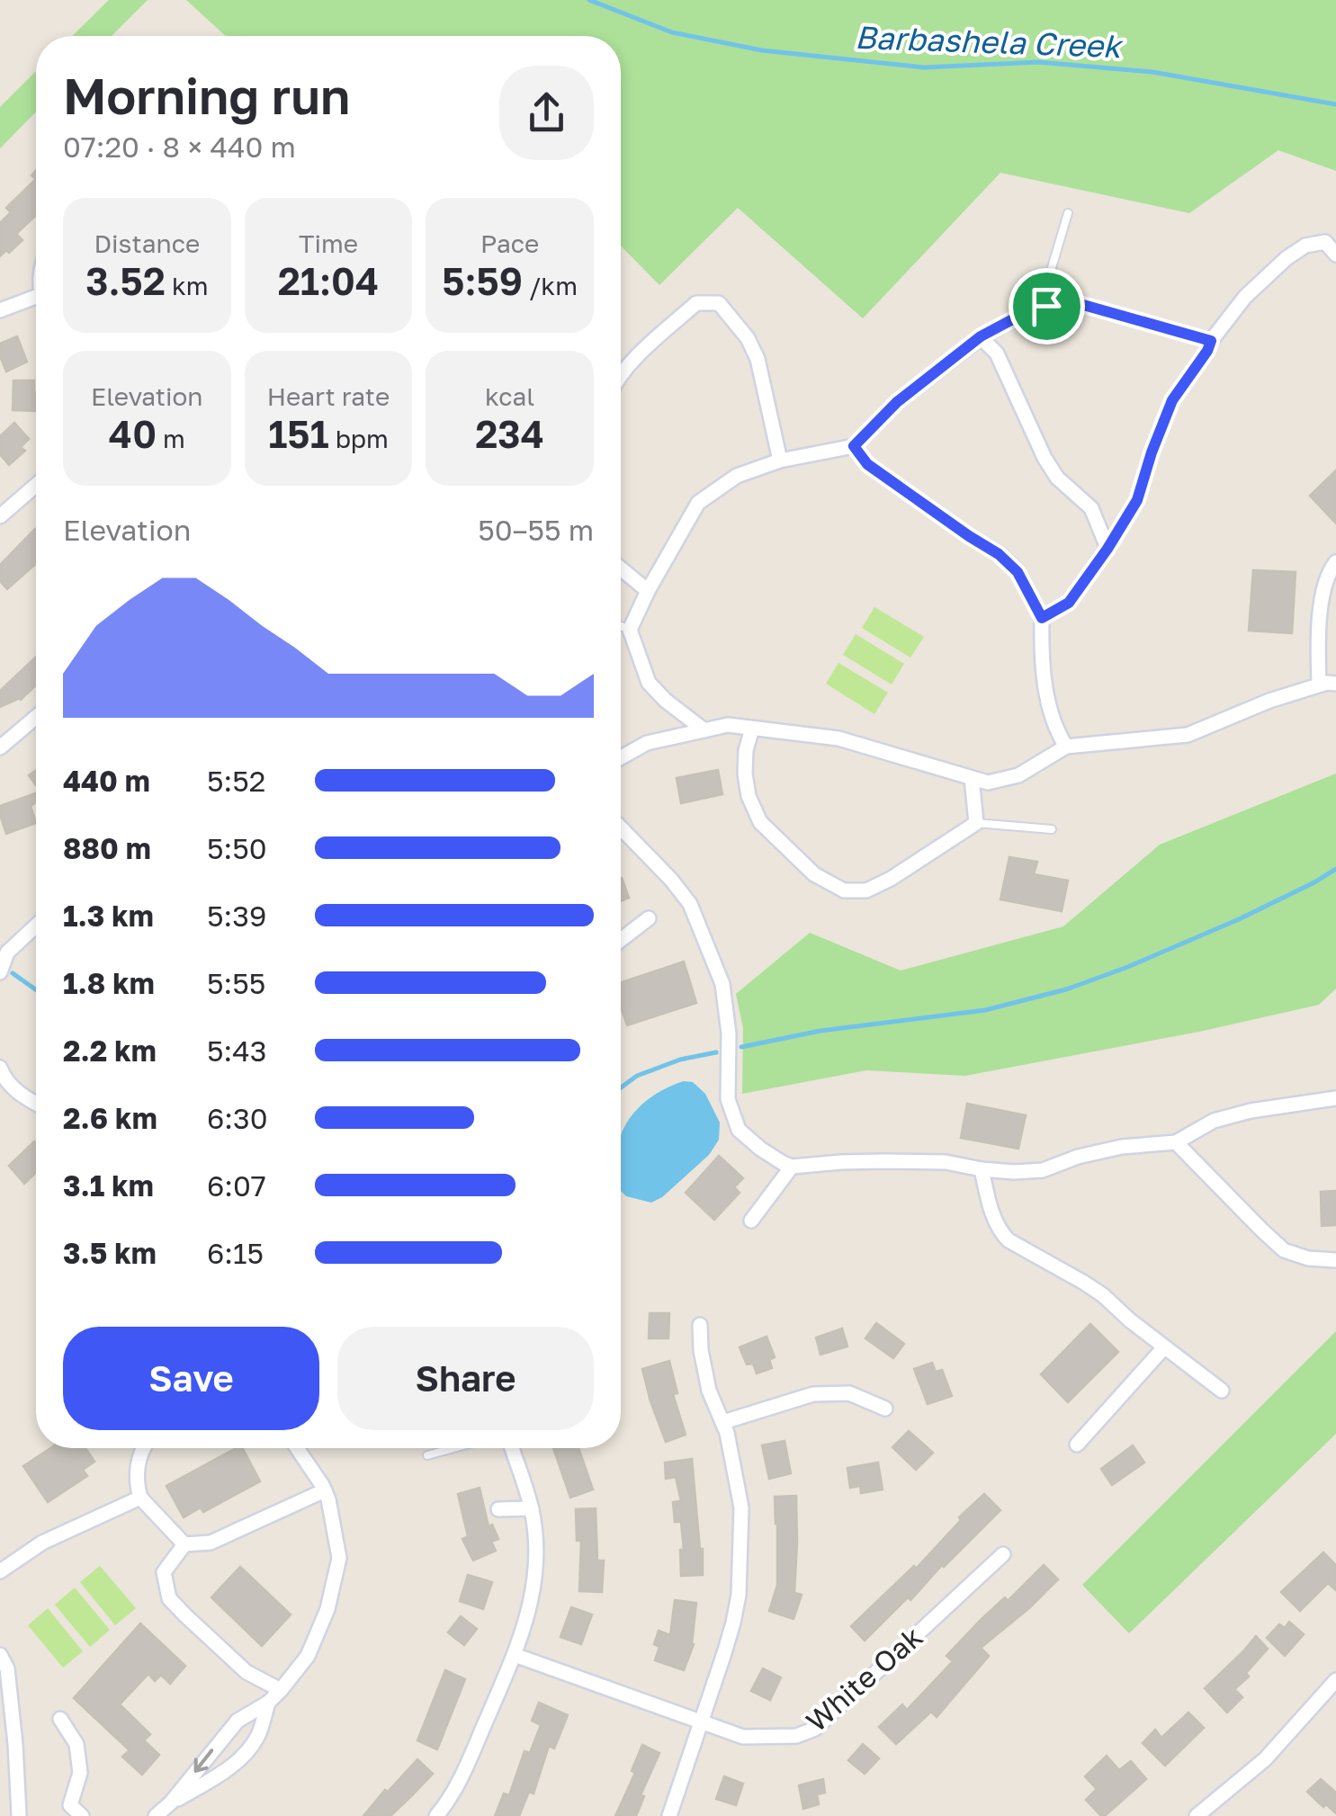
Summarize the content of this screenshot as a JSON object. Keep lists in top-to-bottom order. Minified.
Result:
{"streets":{"street":["White Oak"]},"water":["Barbashela Creek"],"page":{"heading":["Morning run","07:20 · 8 × 440 m"],"stats":[["Distance","3.52 km"],["Time","21:04"],["Pace","5:59 /km"],["Elevation","40 m"],["Heart rate","151 bpm"],["kcal","234"]],"chart":["Elevation","50–55 m"],"list":[{"name":"440 m","note":"5:52"},{"name":"880 m","note":"5:50"},{"name":"1.3 km","note":"5:39"},{"name":"1.8 km","note":"5:55"},{"name":"2.2 km","note":"5:43"},{"name":"2.6 km","note":"6:30"},{"name":"3.1 km","note":"6:07"},{"name":"3.5 km","note":"6:15"}],"buttons":["Save","Share"]}}
